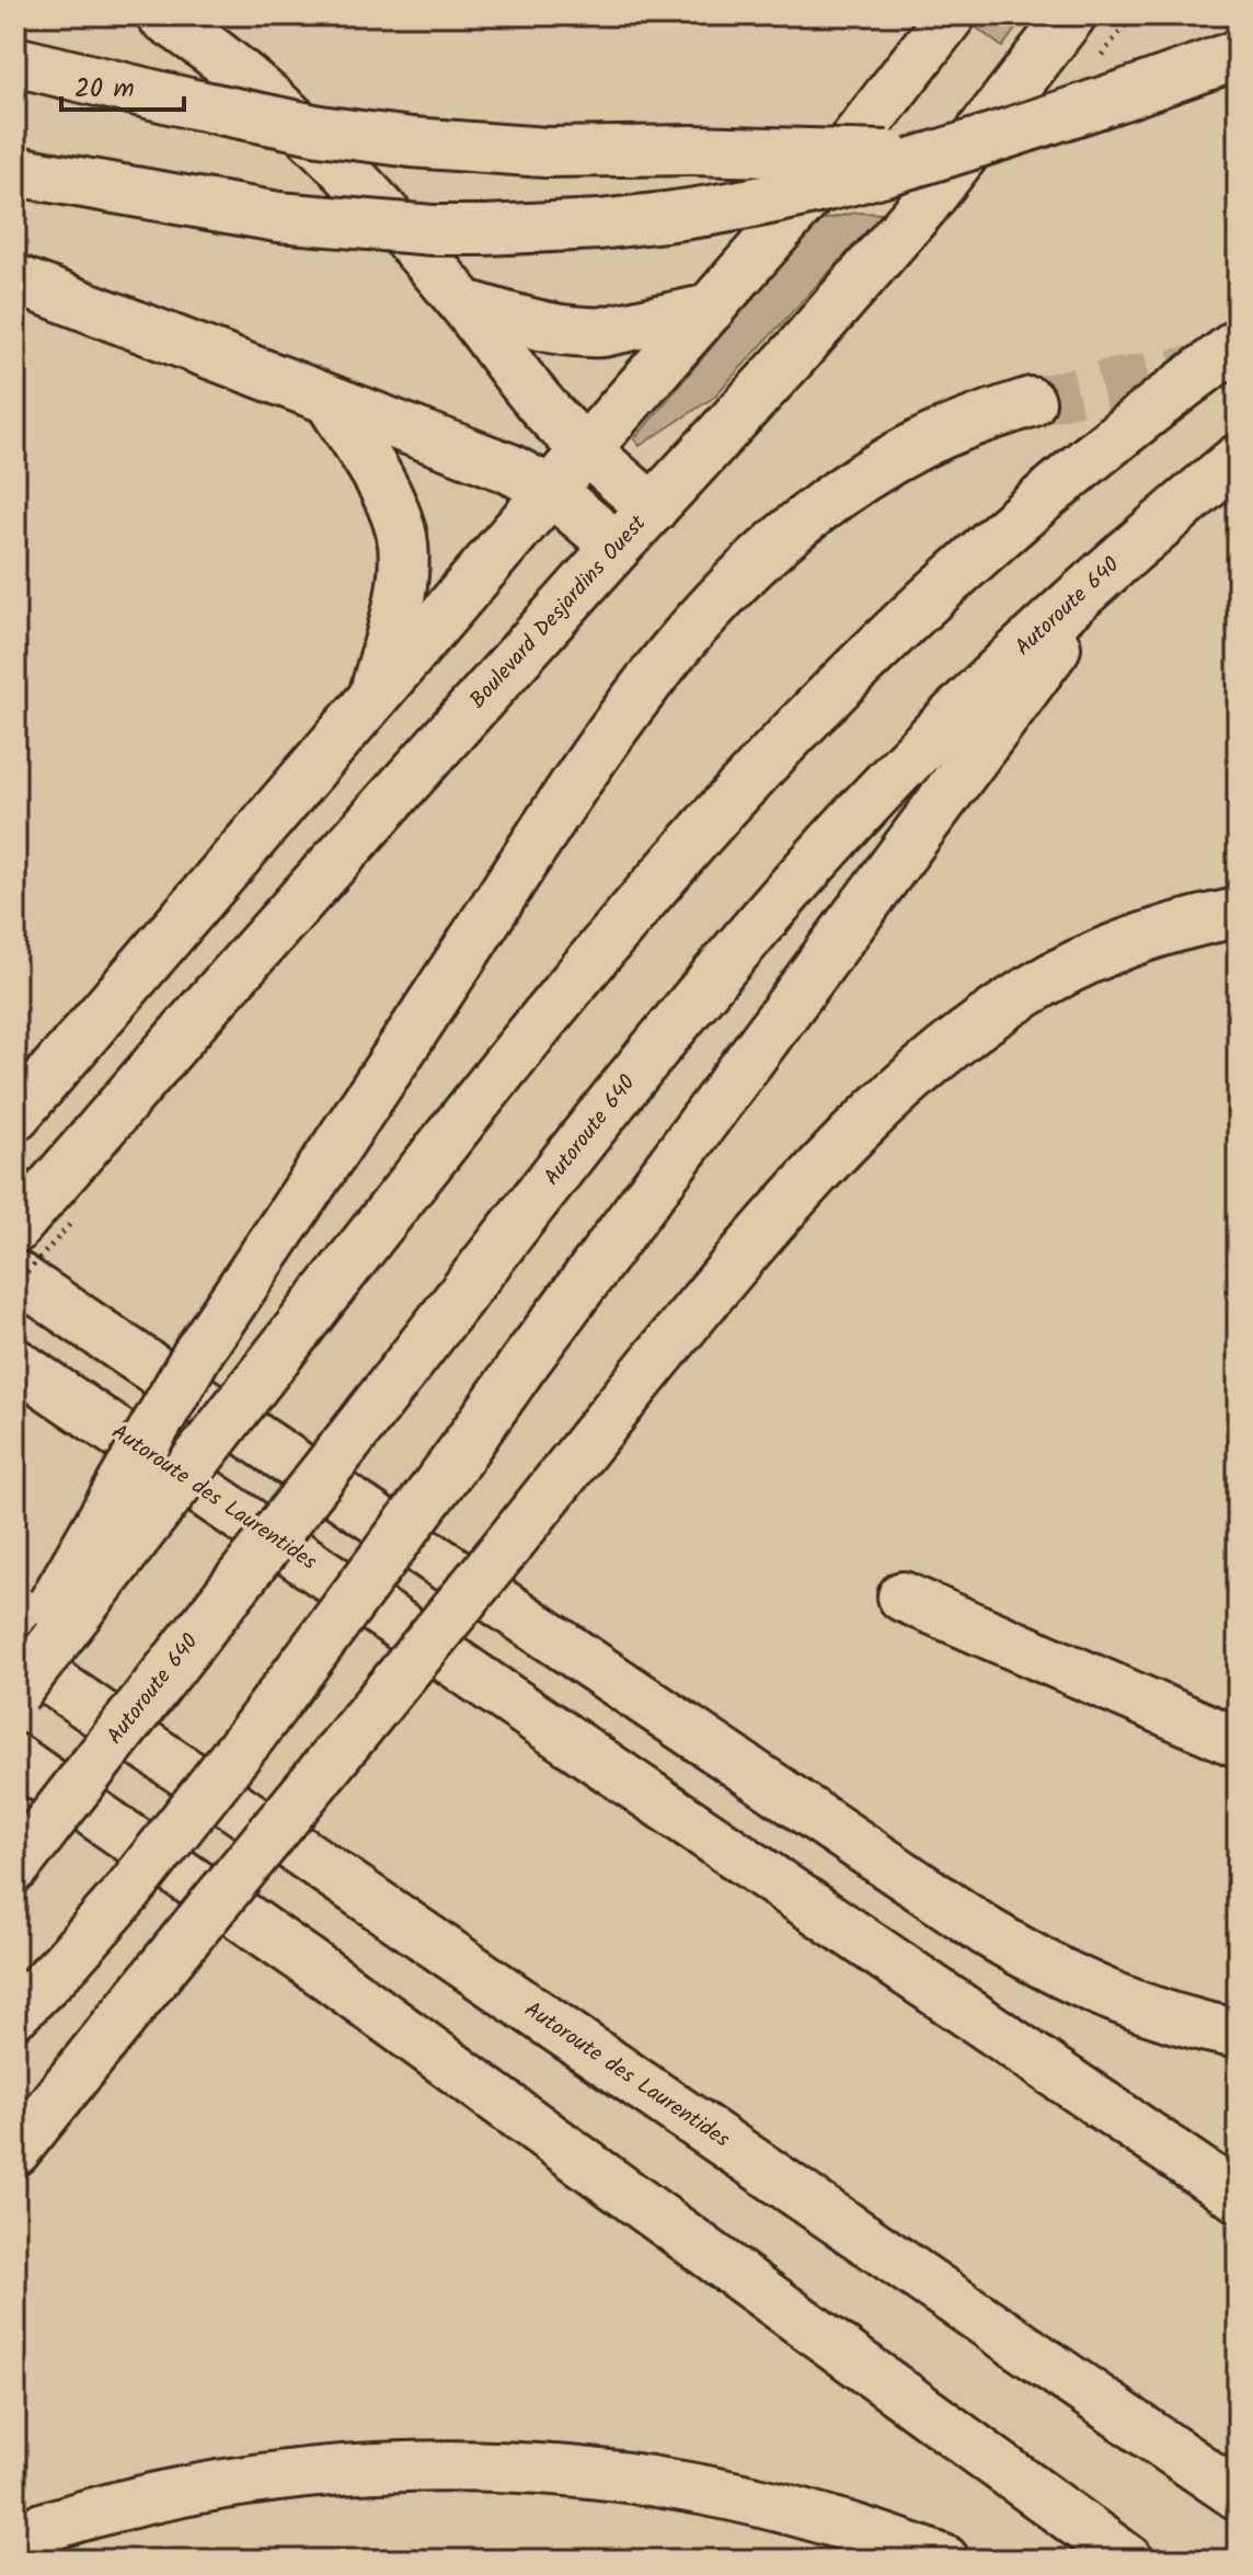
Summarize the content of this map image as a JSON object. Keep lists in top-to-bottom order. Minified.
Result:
{"streets":{"main road":["Autoroute 640","Boulevard Desjardins Ouest","Autoroute des Laurentides"]},"scale_bar":"20 m"}
